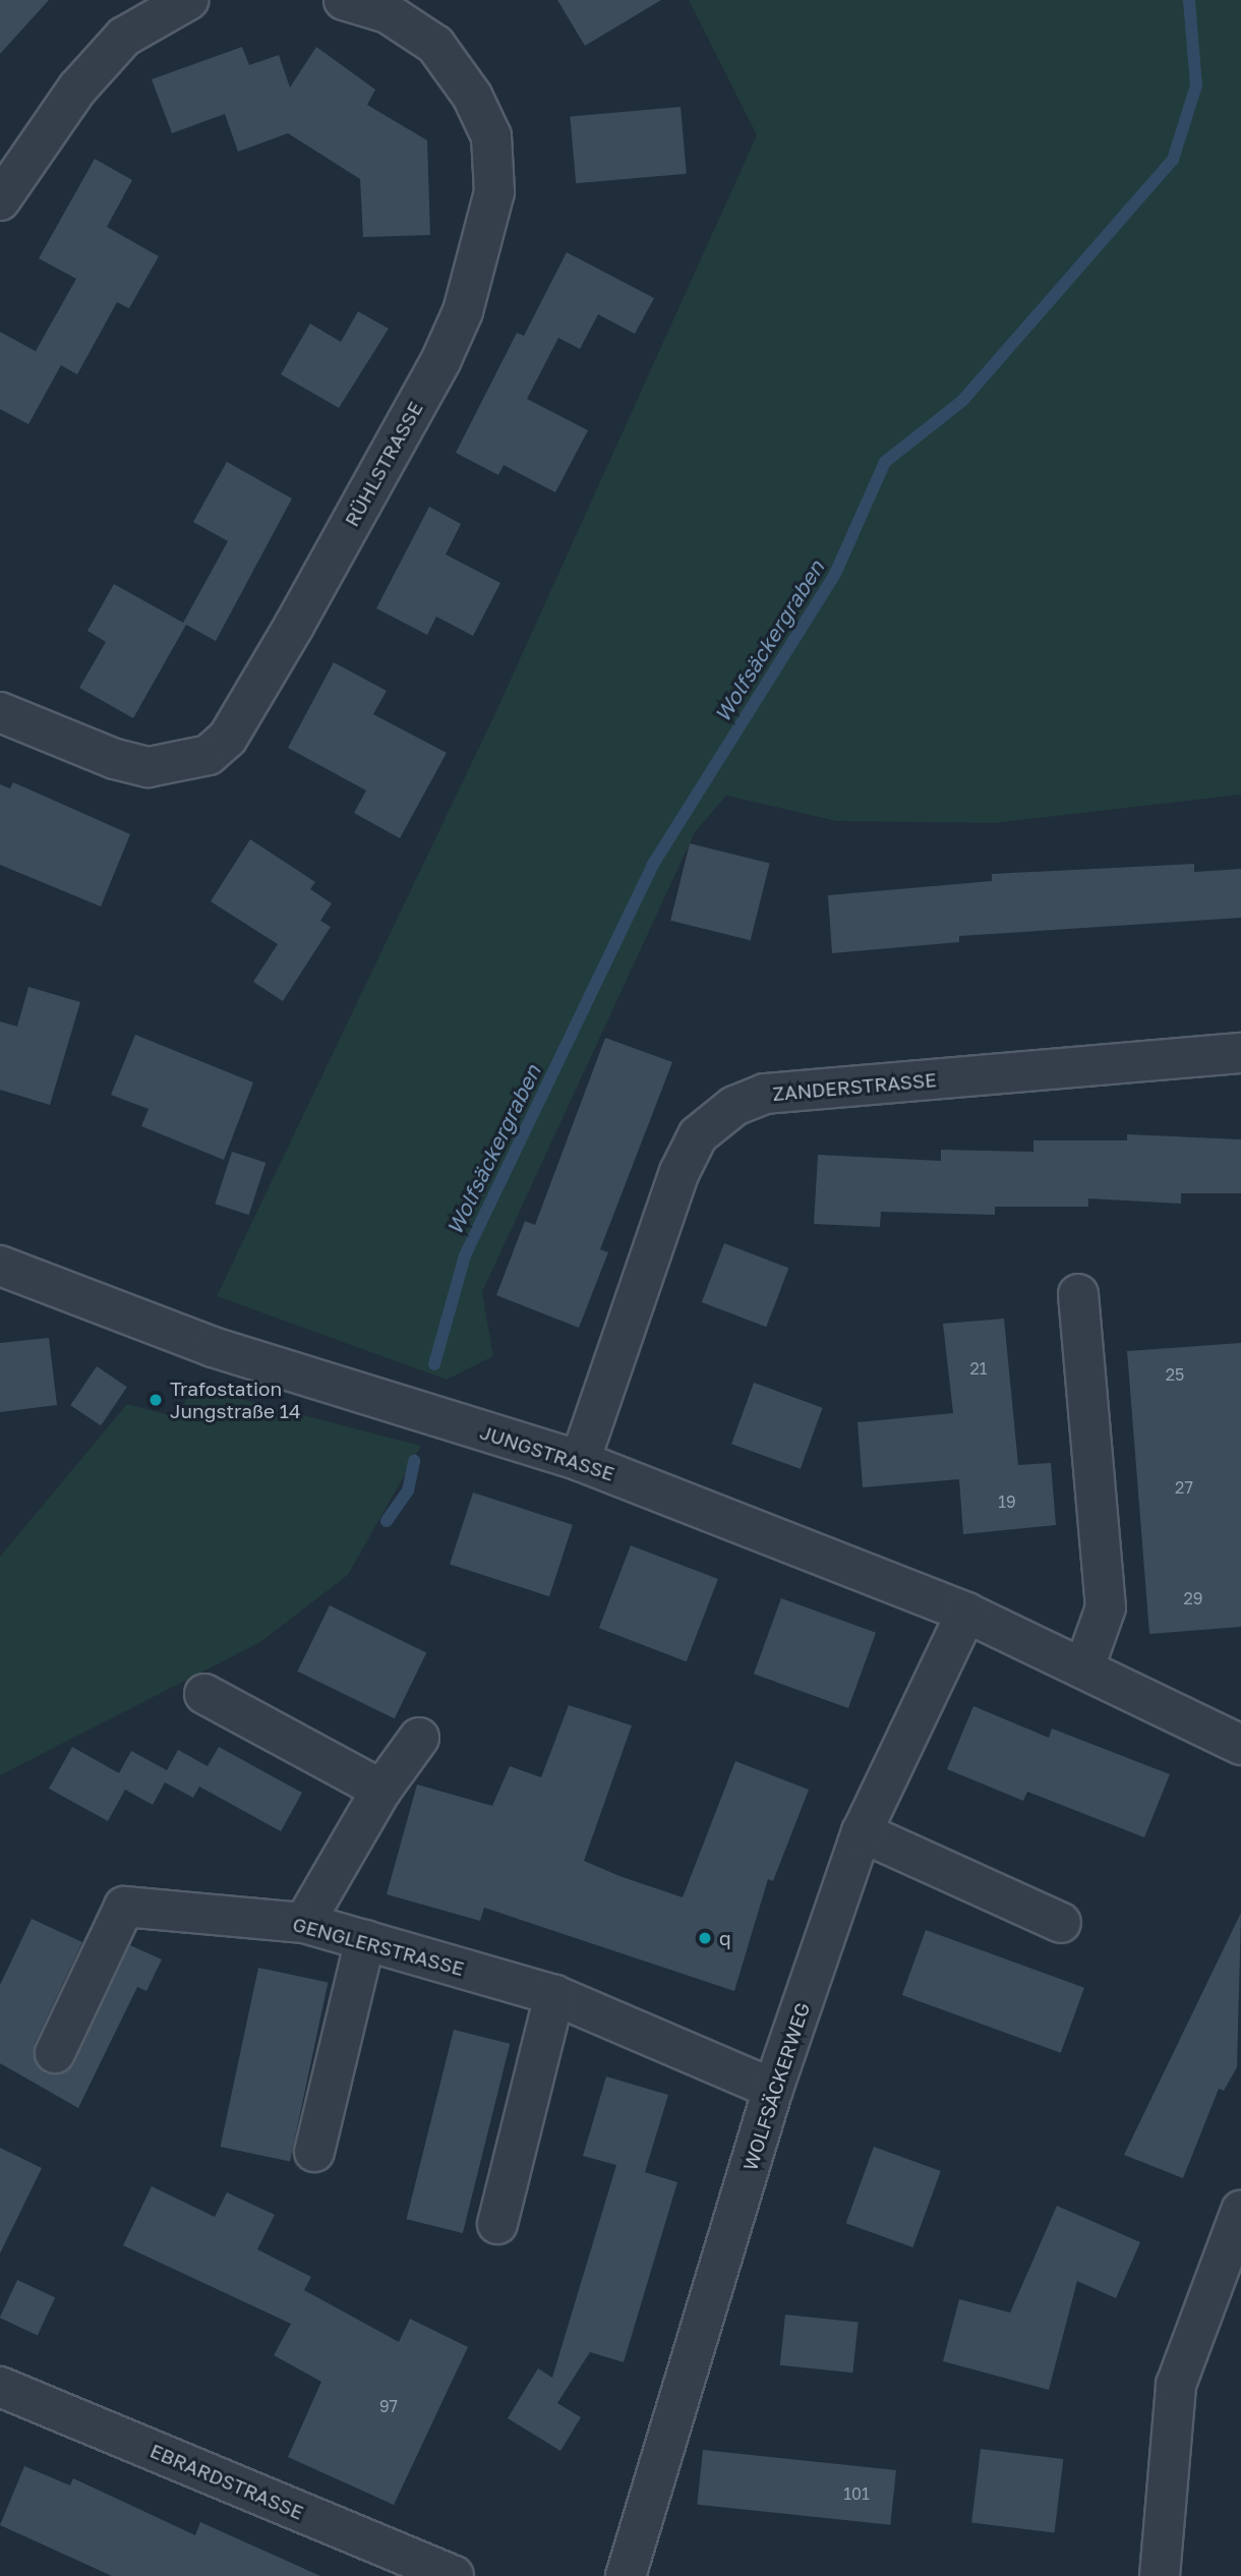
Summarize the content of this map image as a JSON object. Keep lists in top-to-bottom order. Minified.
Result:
{"streets":{"street":["RÜHLSTRASSE","ZANDERSTRASSE","JUNGSTRASSE","GENGLERSTRASSE","WOLFSÄCKERWEG","EBRARDSTRASSE"]},"crossings":[["ZANDERSTRASSE","JUNGSTRASSE"],["JUNGSTRASSE","WOLFSÄCKERWEG"],["GENGLERSTRASSE","WOLFSÄCKERWEG"]],"water":["Wolfsäckergraben"],"places":["Trafostation Jungstraße 14","q"],"house_numbers":["21","25","27","19","29","97","101"]}
